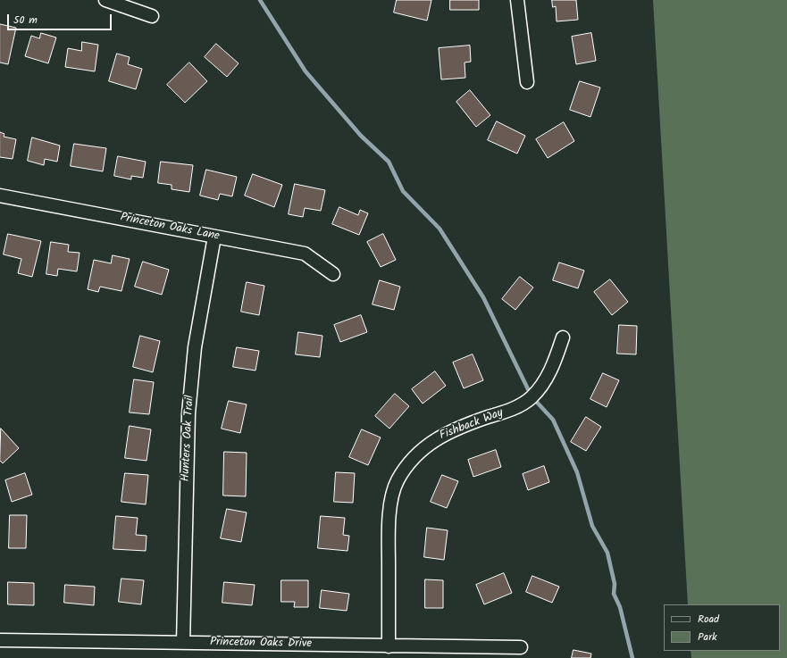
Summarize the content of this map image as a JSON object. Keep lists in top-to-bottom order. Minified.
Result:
{"streets":{"street":["Princeton Oaks Lane","Fishback Way","Hunters Oak Trail","Princeton Oaks Drive"]},"crossings":[["Princeton Oaks Lane","Hunters Oak Trail"],["Fishback Way","Princeton Oaks Drive"],["Hunters Oak Trail","Princeton Oaks Drive"]],"legend":["Road","Park"],"scale_bar":"50 m"}
